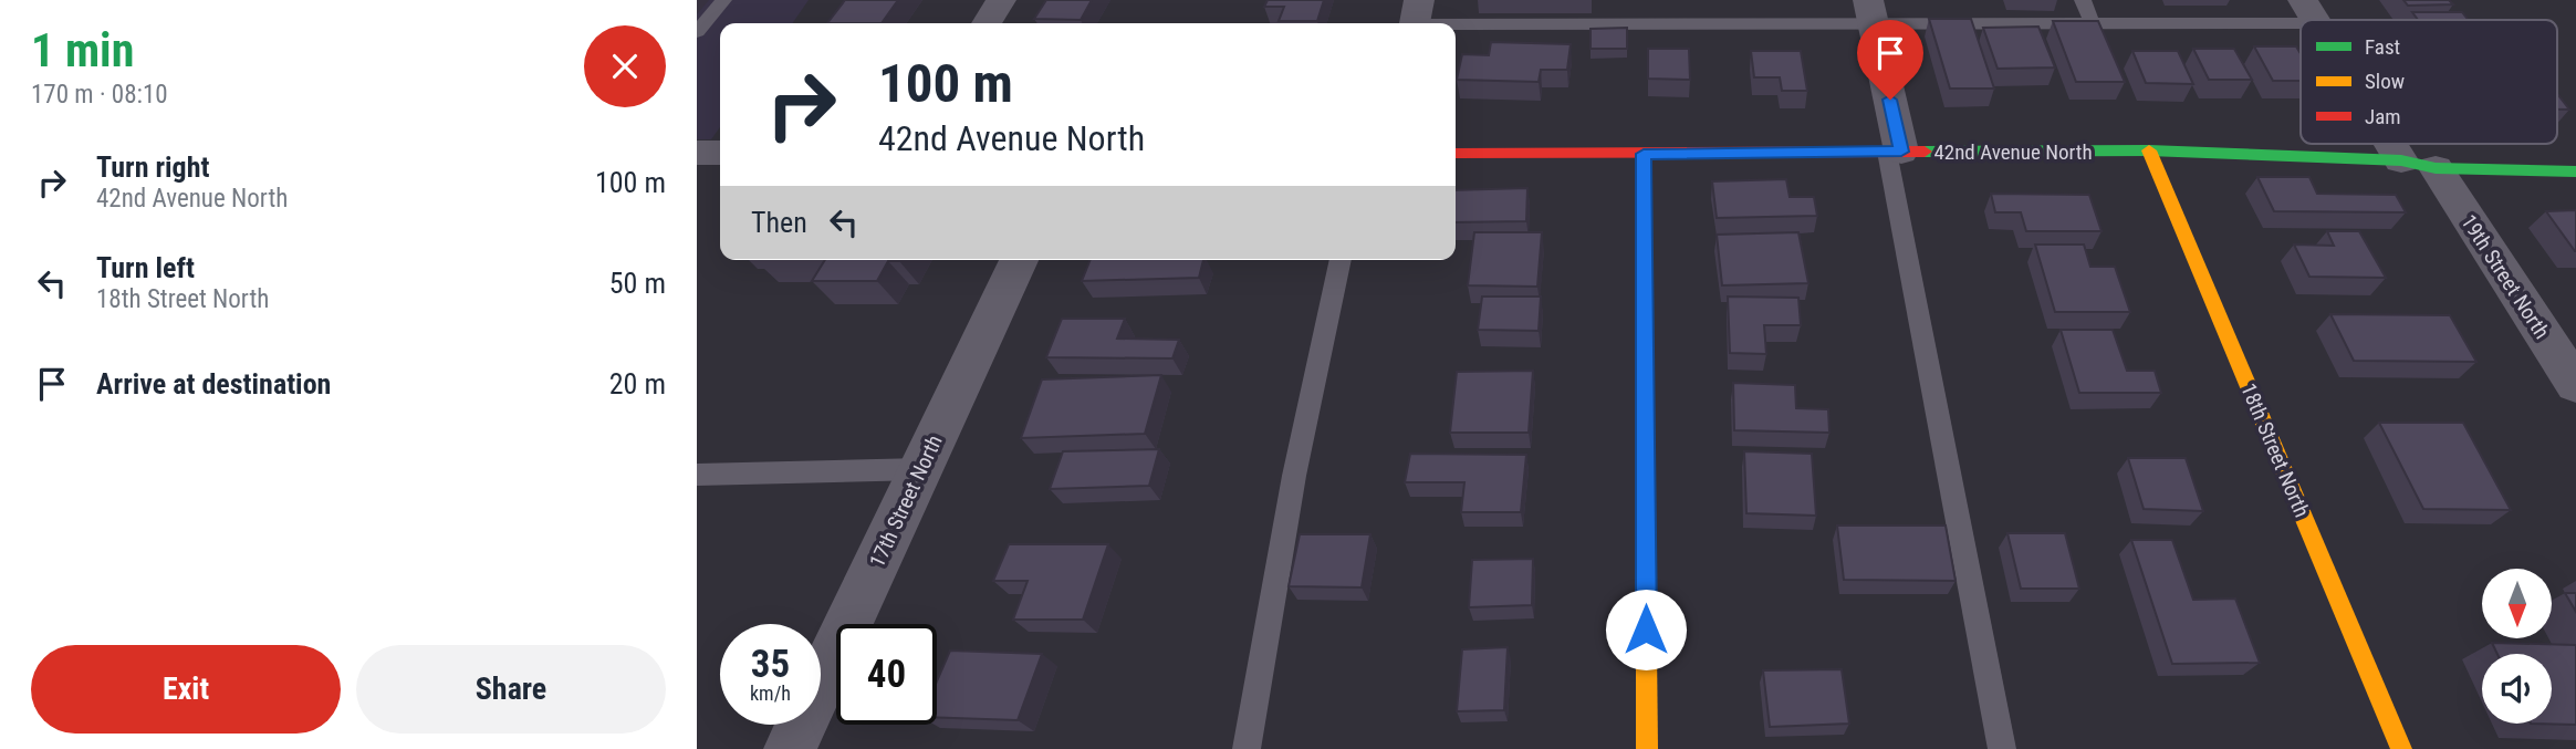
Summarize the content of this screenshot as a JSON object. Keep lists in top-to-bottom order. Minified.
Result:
{"streets":{"street":["42nd Avenue North","19th Street North","18th Street North","17th Street North"]},"crossings":[["42nd Avenue North","19th Street North"],["42nd Avenue North","18th Street North"]],"legend":["Fast","Slow","Jam"],"north":"bottom","page":{"heading":["1 min","170 m · 08:10"],"turn":["100 m","42nd Avenue North"],"list":[{"name":"Turn right","note":"42nd Avenue North","value":"100 m"},{"name":"Turn left","note":"18th Street North","value":"50 m"},{"name":"Arrive at destination","value":"20 m"}],"then":"Then","speed":"35 km/h","limit":"40","buttons":["Exit","Share"]}}
